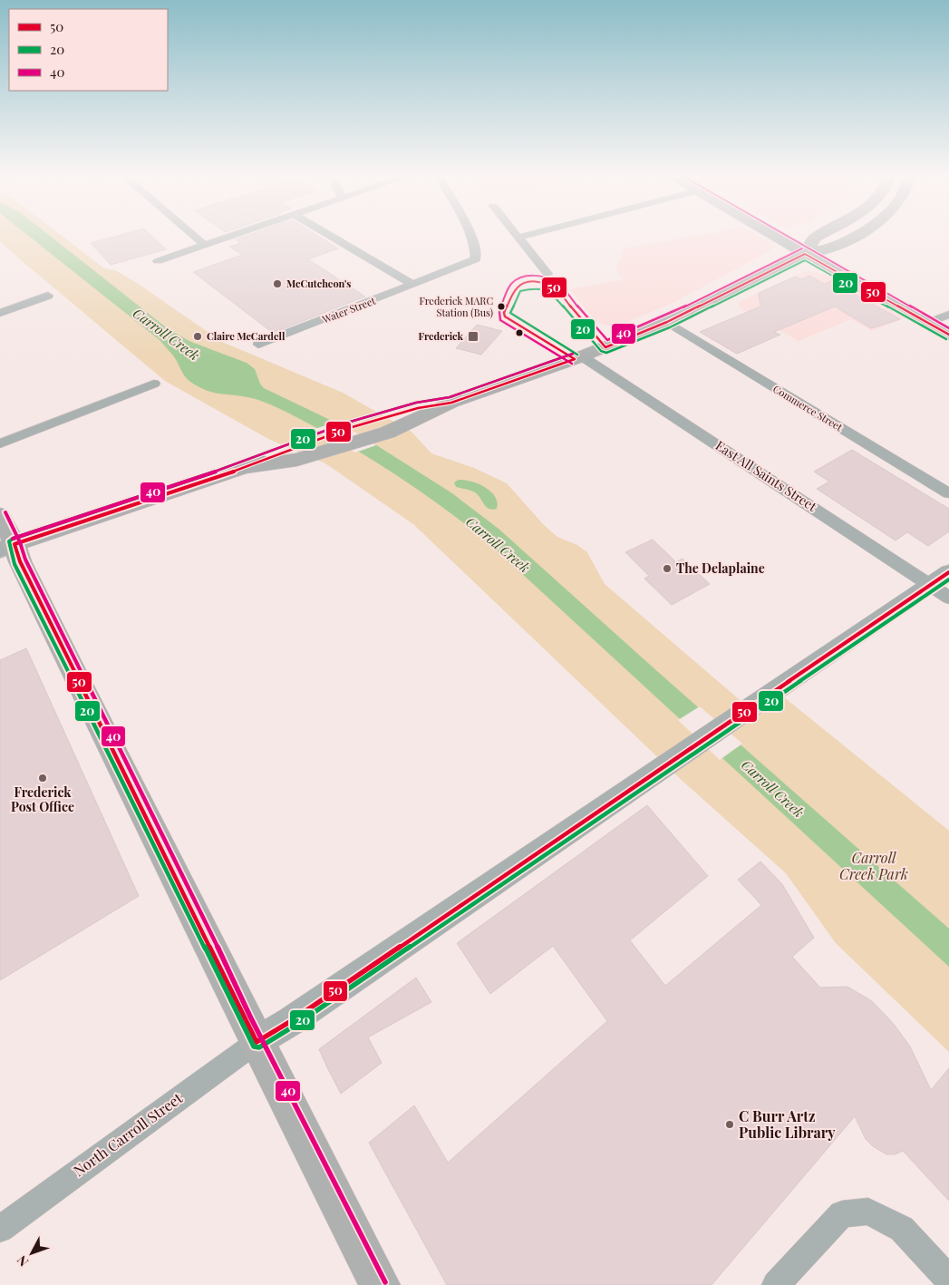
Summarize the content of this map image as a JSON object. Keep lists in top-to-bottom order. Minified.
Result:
{"streets":{"street":["Water Street","Commerce Street","East All Saints Street","North Carroll Street"]},"water":["Carroll Creek"],"parks":["Carroll Creek Park"],"places":{"other":["McCutcheon's","Frederick MARC Station (Bus)","Claire McCardell","The Delaplaine","Frederick Post Office","C Burr Artz Public Library"],"transit":["Frederick"]},"lines":["transit line 40","transit line 50","transit line 20"],"legend":["50","20","40"],"north":"bottom left"}
